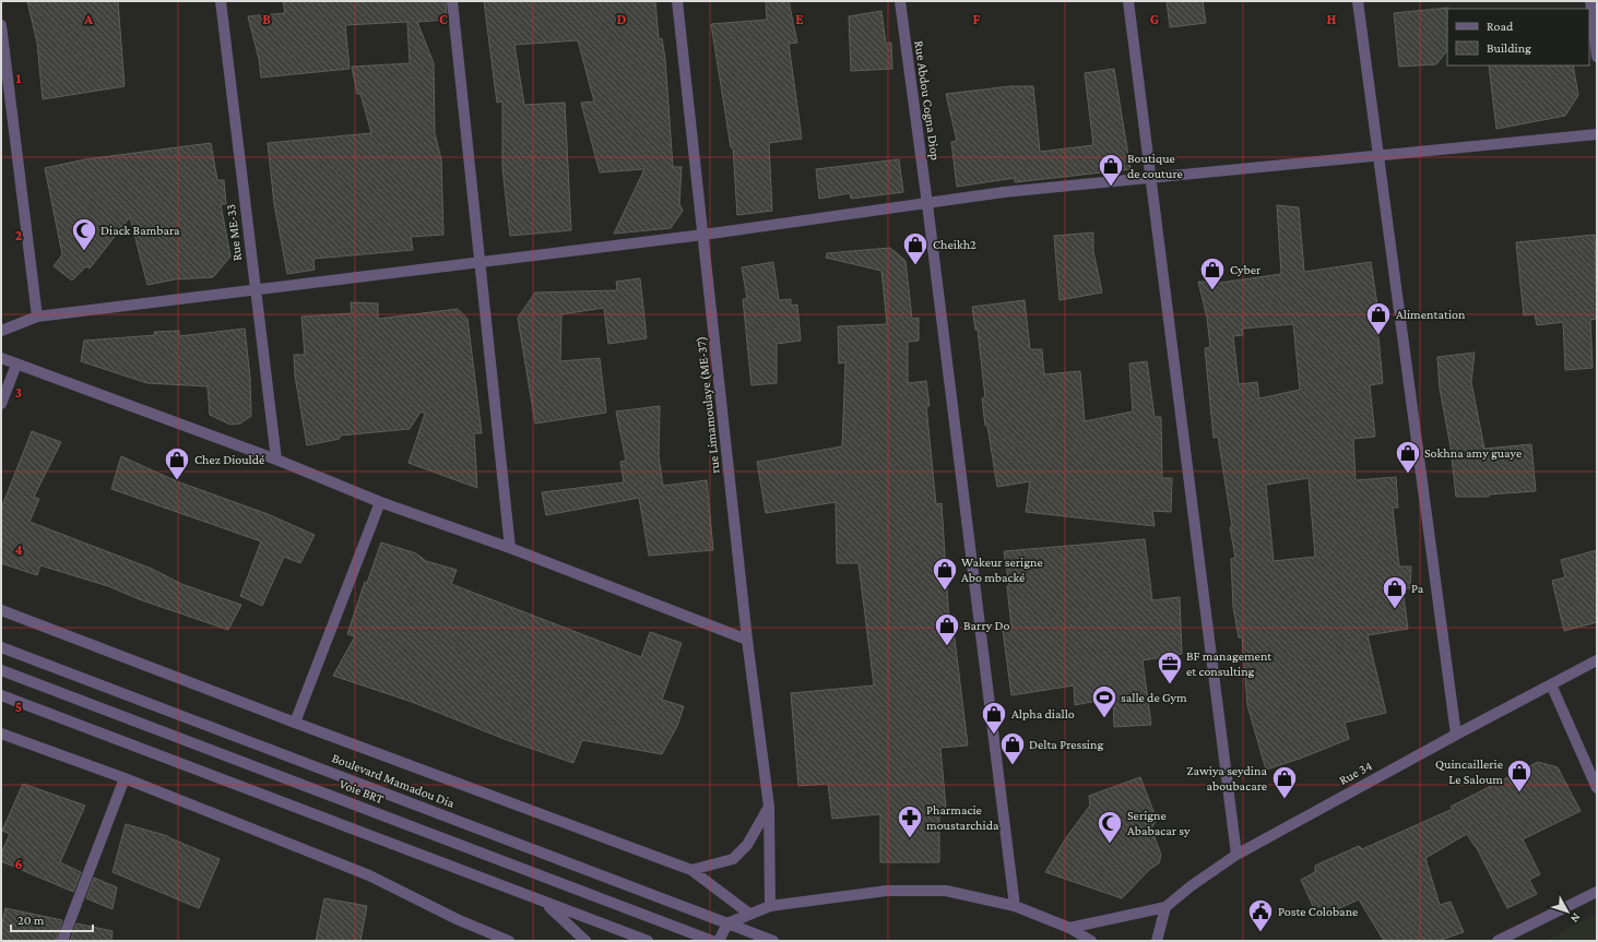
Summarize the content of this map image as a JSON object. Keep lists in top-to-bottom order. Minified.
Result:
{"streets":{"street":["Rue Abdou Cogna Diop","Rue ME-33","rue Limamoulaye (ME-37)","Rue 34","Boulevard Mamadou Dia","Voie BRT"]},"places":{"shop":["Boutique de couture","Cheikh2","Cyber","Alimentation","Sokhna amy guaye","Chez Diouldé","Wakeur serigne Abo mbacké","Pa","Barry Do","Alpha diallo","Delta Pressing","Quincaillerie Le Saloum","Zawiya seydina aboubacare"],"mosque":["Diack Bambara","Serigne Ababacar sy"],"office":["BF management et consulting"],"sports":["salle de Gym"],"pharmacy":["Pharmacie moustarchida"],"public building":["Poste Colobane"]},"legend":["Road","Building"],"scale_bar":"20 m","north":"bottom right","grid":{"columns":["A","B","C","D","E","F","G","H"],"rows":["1","2","3","4","5","6"]}}
